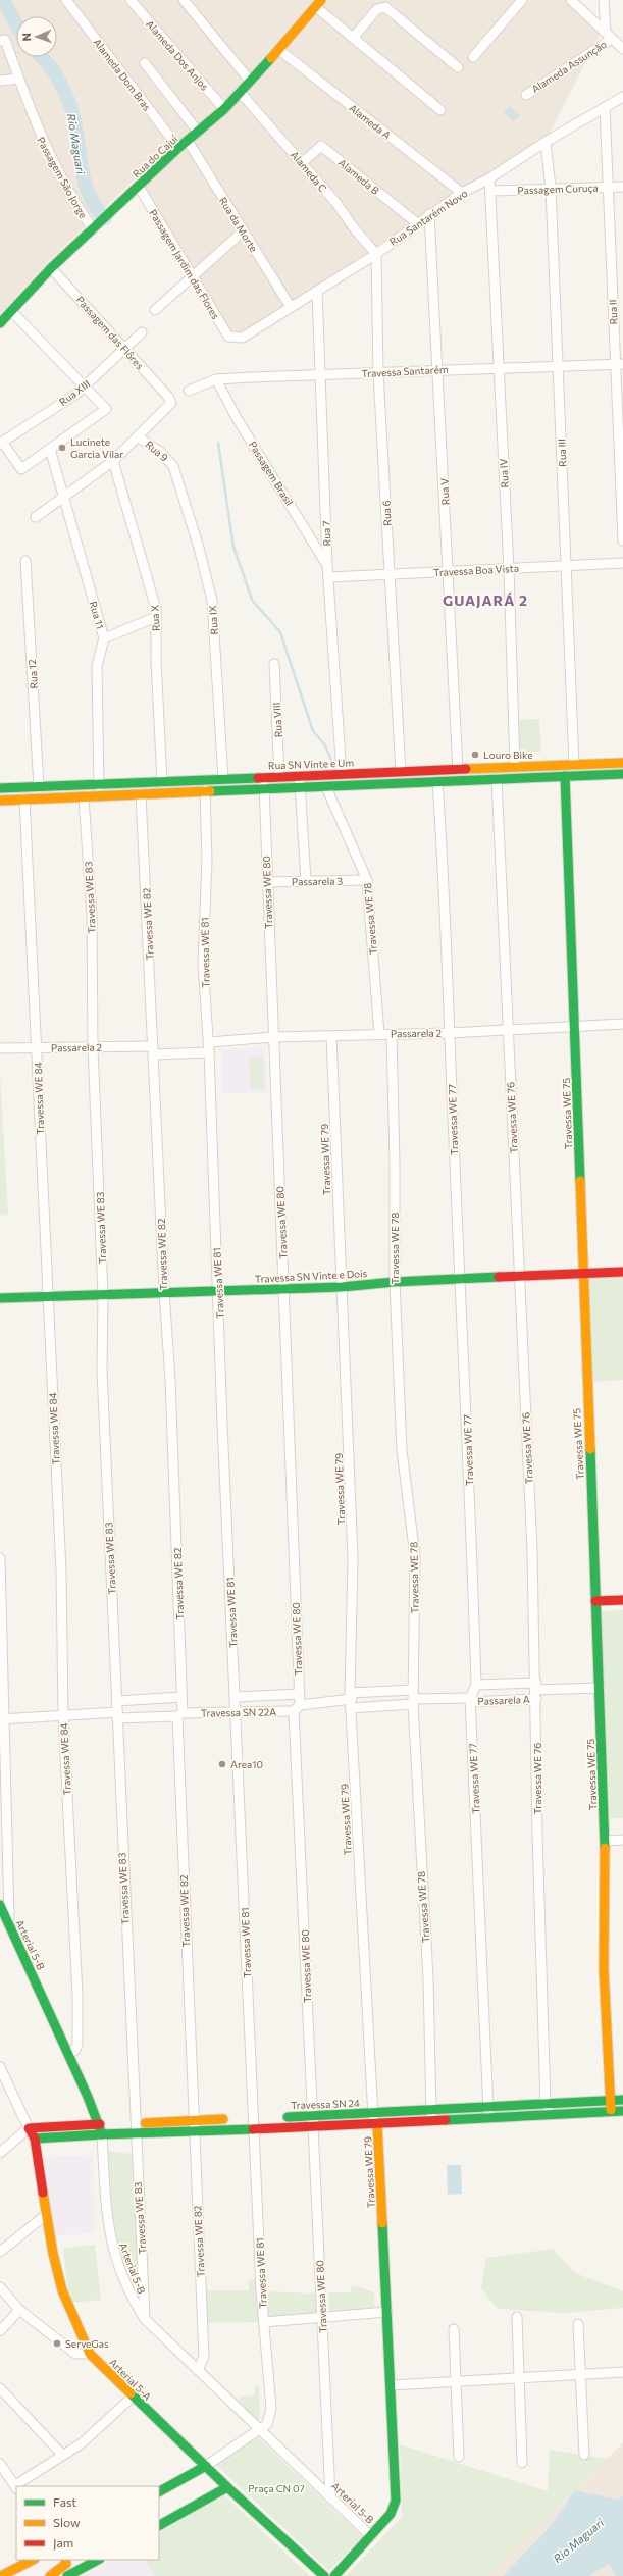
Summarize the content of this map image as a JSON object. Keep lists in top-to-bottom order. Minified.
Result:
{"streets":{"main road":["Rua do Cajuí","Rua SN Vinte e Um","Travessa WE 75","Travessa WE 79","Travessa SN Vinte e Dois","Arterial 5-B","Travessa SN 24","Arterial 5-A"],"street":["Alameda Dos Anjos","Alameda Assunção","Alameda Dom Bras","Alameda A","Alameda C","Alameda B","Passagem São Jorge","Passagem Curuça","Rua Santarém Novo","Rua da Morte","Passagem Jardim das Flores","Rua II","Passagem das Flôres","Travessa Santarém","Rua XIII","Rua 9","Rua III","Passagem Brasil","Rua IV","Rua V","Rua 6","Rua 7","Travessa Boa Vista","Rua 11","Rua X","Rua IX","Rua 12","Rua VIII","Passarela 3","Travessa WE 80","Travessa WE 83","Travessa WE 78","Travessa WE 82","Travessa WE 81","Passarela 2","Travessa WE 84","Travessa WE 76","Travessa WE 77","Passarela A","Travessa SN 22A"]},"crossings":[["Alameda Dos Anjos","Rua do Cajuí"],["Alameda Dom Bras","Rua do Cajuí"],["Alameda A","Rua do Cajuí"],["Alameda A","Rua Santarém Novo"],["Rua do Cajuí","Alameda C"],["Rua do Cajuí","Passagem São Jorge"],["Rua do Cajuí","Rua da Morte"],["Rua do Cajuí","Passagem Jardim das Flores"],["Rua do Cajuí","Passagem das Flôres"],["Alameda C","Alameda B"],["Alameda C","Rua Santarém Novo"],["Alameda C","Rua 6"],["Alameda B","Rua Santarém Novo"],["Passagem Curuça","Rua II"],["Passagem Curuça","Rua III"],["Passagem Curuça","Rua IV"],["Rua Santarém Novo","Rua da Morte"],["Rua Santarém Novo","Passagem Jardim das Flores"],["Rua Santarém Novo","Rua II"],["Rua Santarém Novo","Rua III"],["Rua Santarém Novo","Rua IV"],["Rua Santarém Novo","Rua V"],["Rua Santarém Novo","Rua 6"],["Rua Santarém Novo","Rua 7"],["Rua II","Travessa Santarém"],["Passagem das Flôres","Rua XIII"],["Passagem das Flôres","Rua 9"],["Travessa Santarém","Rua III"],["Travessa Santarém","Passagem Brasil"],["Travessa Santarém","Rua IV"],["Travessa Santarém","Rua V"],["Travessa Santarém","Rua 6"],["Travessa Santarém","Rua 7"],["Rua 9","Rua IX"],["Rua III","Travessa Boa Vista"],["Rua III","Rua SN Vinte e Um"],["Passagem Brasil","Rua 7"],["Rua IV","Travessa Boa Vista"],["Rua IV","Rua SN Vinte e Um"],["Rua V","Travessa Boa Vista"],["Rua V","Rua SN Vinte e Um"],["Rua 6","Travessa Boa Vista"],["Rua 6","Rua SN Vinte e Um"],["Rua 7","Travessa Boa Vista"],["Rua 7","Rua SN Vinte e Um"],["Rua 11","Rua SN Vinte e Um"],["Rua X","Rua SN Vinte e Um"],["Rua IX","Rua SN Vinte e Um"],["Rua 12","Rua SN Vinte e Um"],["Rua VIII","Rua SN Vinte e Um"],["Rua SN Vinte e Um","Travessa WE 80"],["Passarela 3","Travessa WE 80"],["Passarela 3","Travessa WE 78"],["Travessa WE 80","Passarela 2"],["Travessa WE 80","Travessa SN Vinte e Dois"],["Travessa WE 80","Travessa SN 22A"],["Travessa WE 80","Arterial 5-B"],["Travessa WE 80","Travessa SN 24"],["Travessa WE 83","Passarela 2"],["Travessa WE 83","Travessa SN Vinte e Dois"],["Travessa WE 83","Travessa SN 22A"],["Travessa WE 83","Arterial 5-B"],["Travessa WE 78","Passarela 2"],["Travessa WE 78","Travessa SN Vinte e Dois"],["Travessa WE 78","Passarela A"],["Travessa WE 78","Travessa SN 24"],["Travessa WE 82","Passarela 2"],["Travessa WE 82","Travessa SN Vinte e Dois"],["Travessa WE 82","Travessa SN 22A"],["Travessa WE 82","Arterial 5-B"],["Travessa WE 81","Passarela 2"],["Travessa WE 81","Travessa SN Vinte e Dois"],["Travessa WE 81","Travessa SN 22A"],["Travessa WE 81","Arterial 5-B"],["Passarela 2","Travessa WE 84"],["Passarela 2","Travessa WE 75"],["Passarela 2","Travessa WE 76"],["Passarela 2","Travessa WE 77"],["Passarela 2","Travessa WE 79"],["Travessa WE 84","Travessa SN Vinte e Dois"],["Travessa WE 84","Travessa SN 22A"],["Travessa WE 84","Arterial 5-B"],["Travessa WE 75","Travessa SN Vinte e Dois"],["Travessa WE 75","Passarela A"],["Travessa WE 75","Travessa SN 24"],["Travessa WE 76","Travessa SN Vinte e Dois"],["Travessa WE 76","Passarela A"],["Travessa WE 76","Travessa SN 24"],["Travessa WE 77","Travessa SN Vinte e Dois"],["Travessa WE 77","Passarela A"],["Travessa WE 77","Travessa SN 24"],["Travessa WE 79","Travessa SN Vinte e Dois"],["Travessa WE 79","Passarela A"],["Travessa WE 79","Travessa SN 22A"],["Travessa WE 79","Arterial 5-B"],["Travessa WE 79","Travessa SN 24"],["Passarela A","Travessa SN 22A"]],"districts":["GUAJARÁ 2"],"water":["Rio Maguari"],"parks":["Praça CN 07"],"places":["Lucinete Garcia Vilar","Louro Bike","Area10","ServeGas"],"legend":["Fast","Slow","Jam"],"north":"left"}
